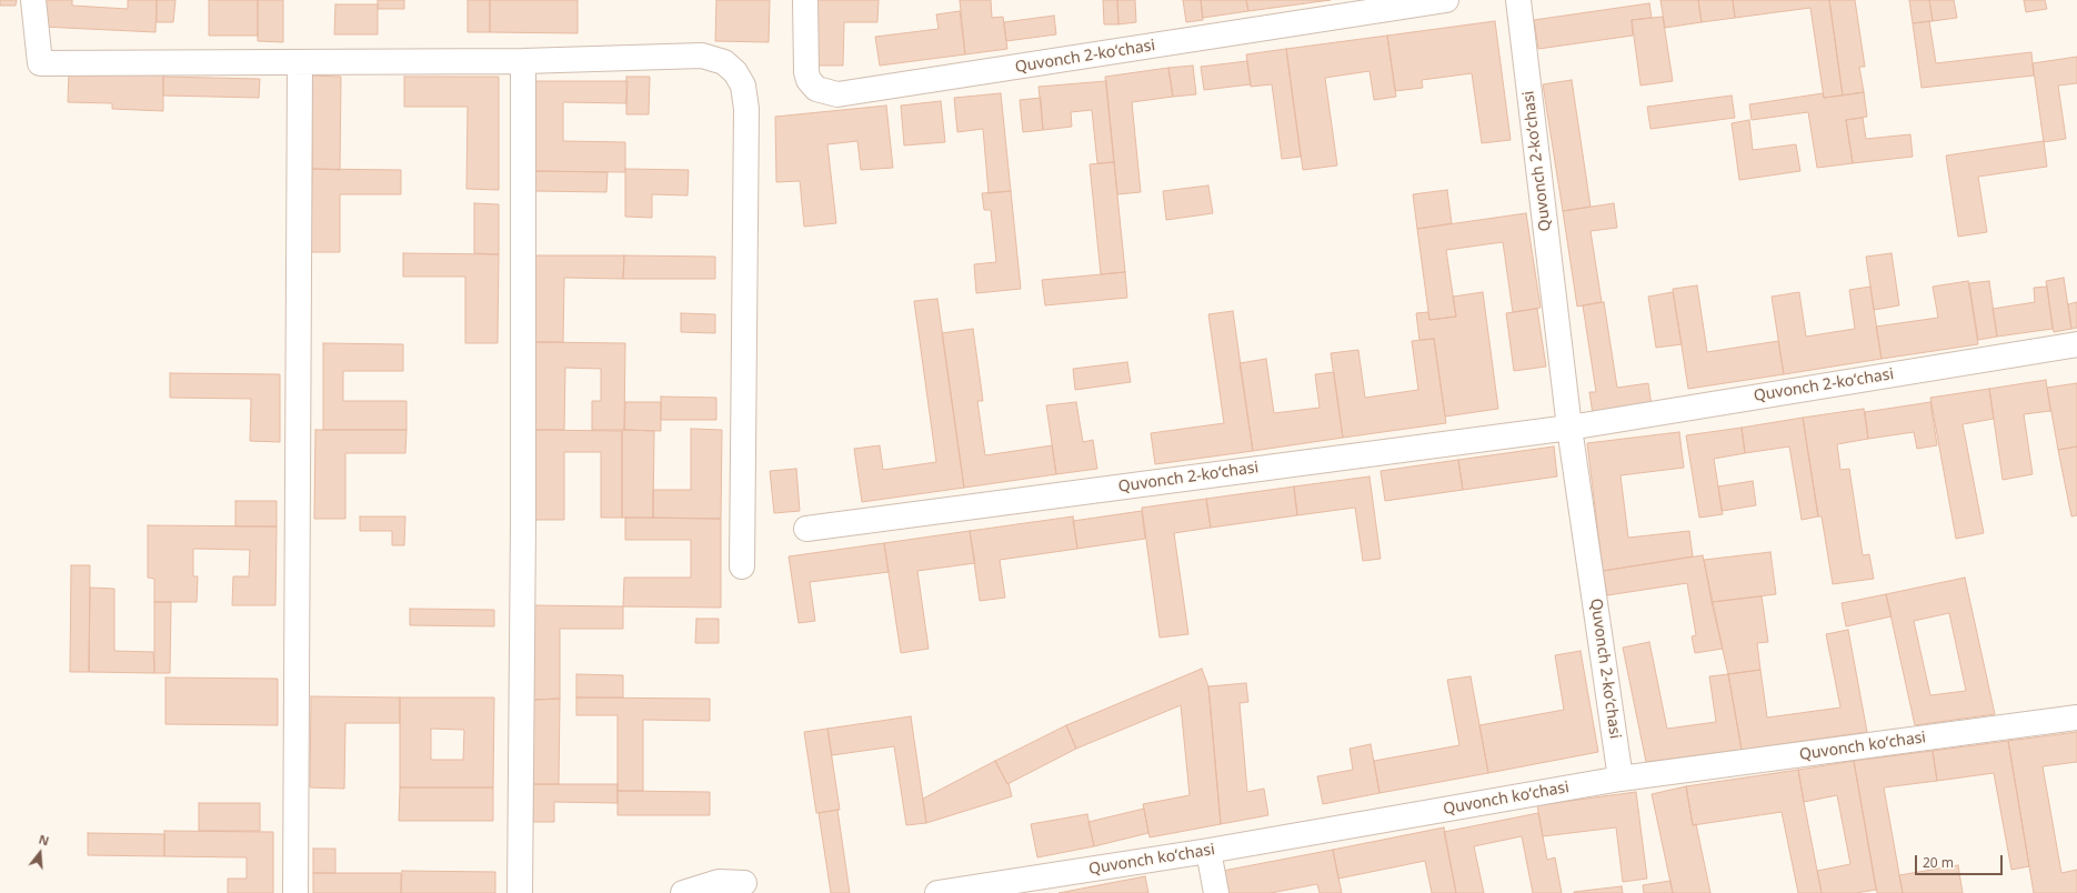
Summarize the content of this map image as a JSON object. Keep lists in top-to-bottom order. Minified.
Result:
{"streets":{"street":["Quvonch 2-koʻchasi","Quvonch koʻchasi"]},"crossings":[["Quvonch 2-koʻchasi","Quvonch koʻchasi"]],"scale_bar":"20 m","north":"top"}
